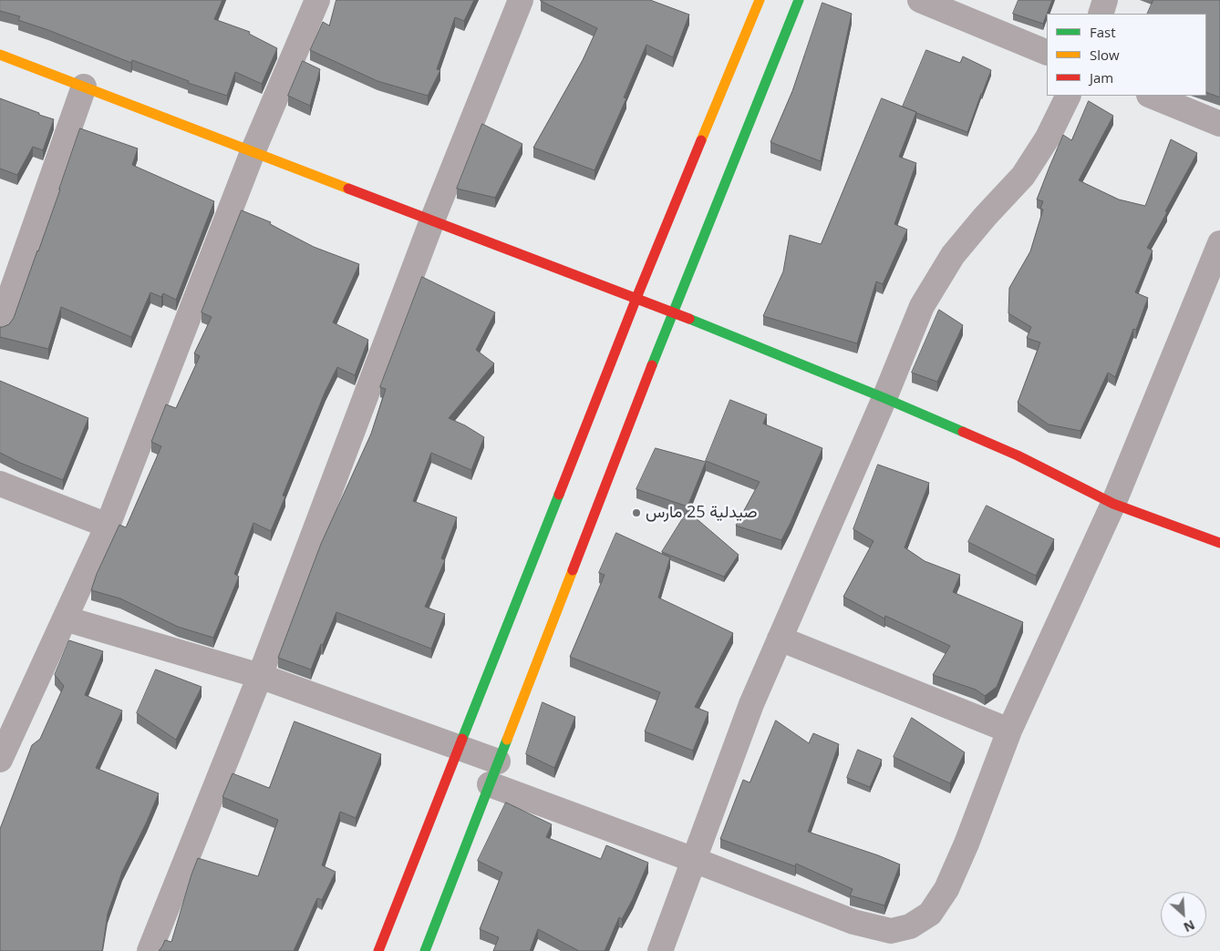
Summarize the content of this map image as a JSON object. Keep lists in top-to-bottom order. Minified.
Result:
{"places":["صيدلية 25 مارس"],"legend":["Fast","Slow","Jam"],"north":"bottom right"}
